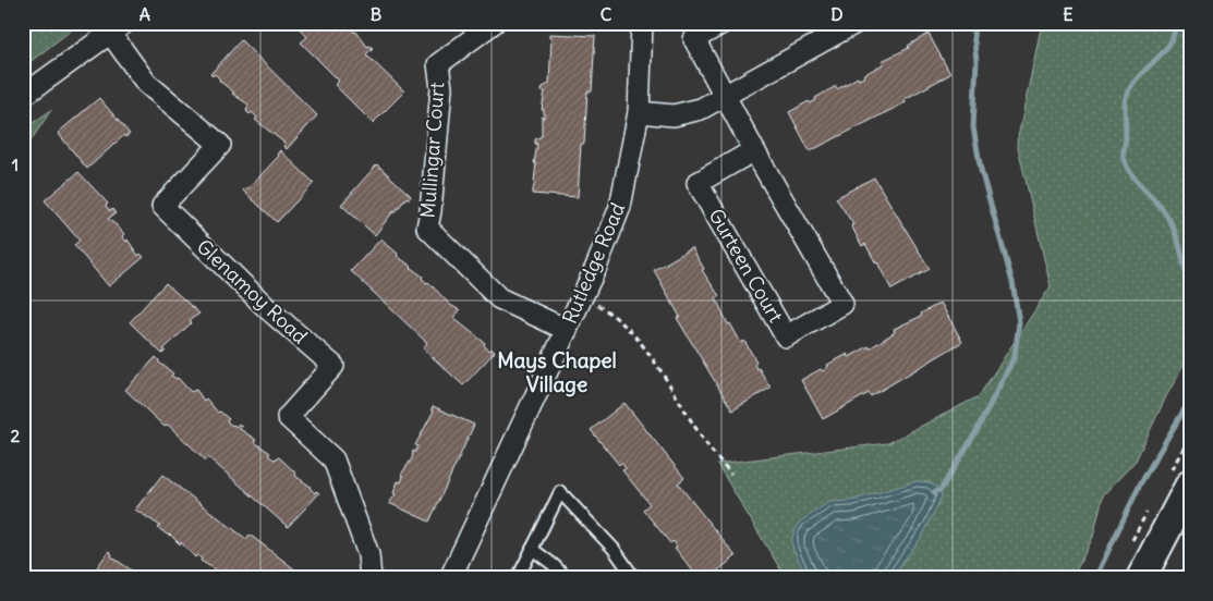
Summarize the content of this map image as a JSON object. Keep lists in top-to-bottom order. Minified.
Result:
{"streets":{"street":["Mullingar Court","Rutledge Road","Gurteen Court","Glenamoy Road"]},"crossings":[["Mullingar Court","Rutledge Road"]],"districts":["Mays Chapel Village"],"grid":{"columns":["A","B","C","D","E"],"rows":["1","2"]}}
